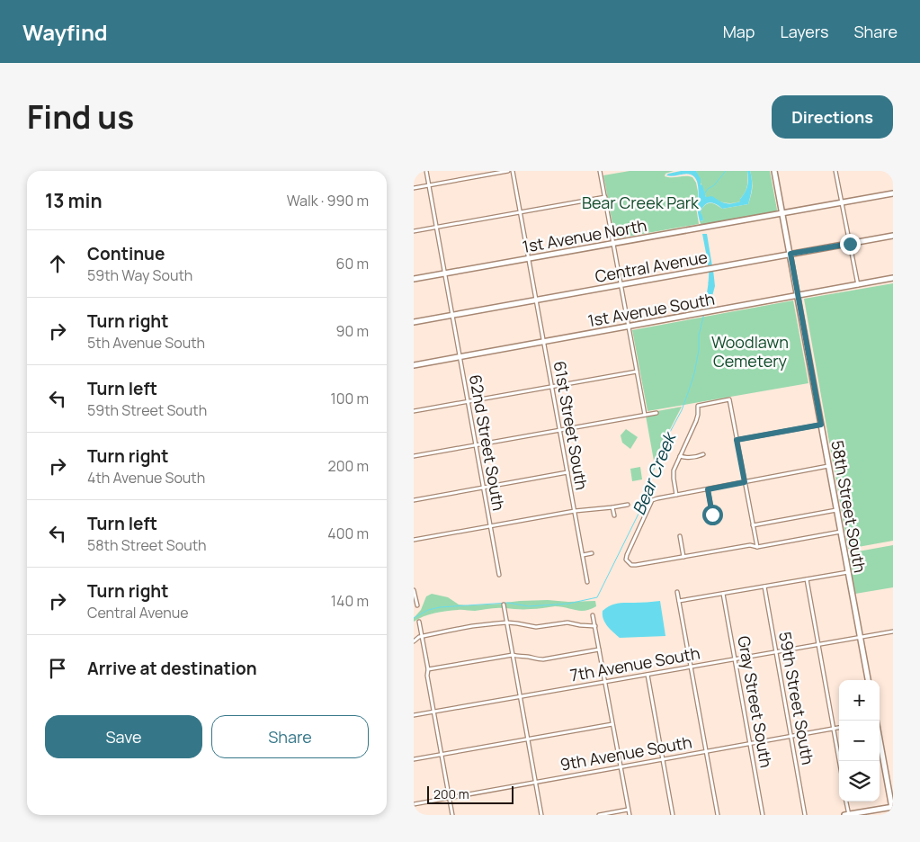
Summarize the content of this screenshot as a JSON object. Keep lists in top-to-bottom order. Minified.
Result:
{"streets":{"main road":["1st Avenue North","Central Avenue","1st Avenue South","58th Street South"],"street":["61st Street South","62nd Street South","7th Avenue South","59th Street South","Gray Street South","9th Avenue South"]},"crossings":[["1st Avenue North","61st Street South"],["1st Avenue North","62nd Street South"],["1st Avenue North","58th Street South"],["Central Avenue","61st Street South"],["Central Avenue","62nd Street South"],["Central Avenue","58th Street South"],["1st Avenue South","61st Street South"],["1st Avenue South","62nd Street South"],["1st Avenue South","58th Street South"],["58th Street South","7th Avenue South"],["7th Avenue South","59th Street South"],["7th Avenue South","Gray Street South"],["59th Street South","9th Avenue South"],["Gray Street South","9th Avenue South"]],"water":["Bear Creek"],"parks":["Bear Creek Park","Woodlawn Cemetery"],"scale_bar":"200 m","page":{"header":"Wayfind","nav":["Map","Layers","Share"],"title":"Find us","buttons":["Directions",["Save","Share"]],"heading":["13 min","Walk · 990 m"],"list":[["Continue","59th Way South","60 m"],["Turn right","5th Avenue South","90 m"],["Turn left","59th Street South","100 m"],["Turn right","4th Avenue South","200 m"],["Turn left","58th Street South","400 m"],["Turn right","Central Avenue","140 m"],"Arrive at destination"],"map_buttons":["+","−"],"scale":"200 m"}}
